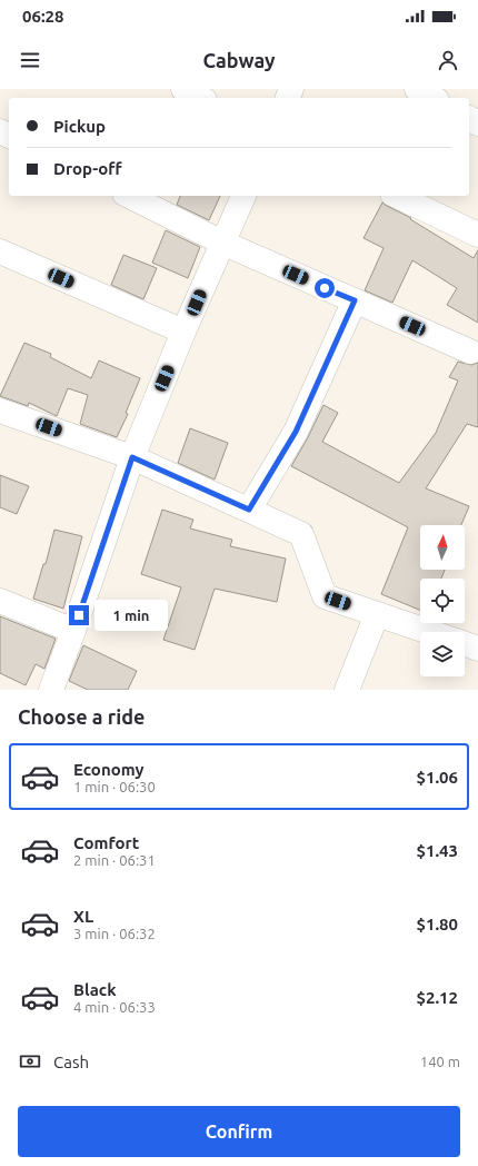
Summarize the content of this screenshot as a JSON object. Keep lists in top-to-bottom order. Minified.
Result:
{"north":"top","page":{"status":"06:28","header":"Cabway","banner":["Pickup","Drop-off"],"bubble":"1 min","heading":"Choose a ride","list":[{"name":"Economy","note":"1 min · 06:30","value":"$1.06"},{"name":"Comfort","note":"2 min · 06:31","value":"$1.43"},{"name":"XL","note":"3 min · 06:32","value":"$1.80"},{"name":"Black","note":"4 min · 06:33","value":"$2.12"}],"pay":["Cash","140 m"],"buttons":"Confirm"}}
